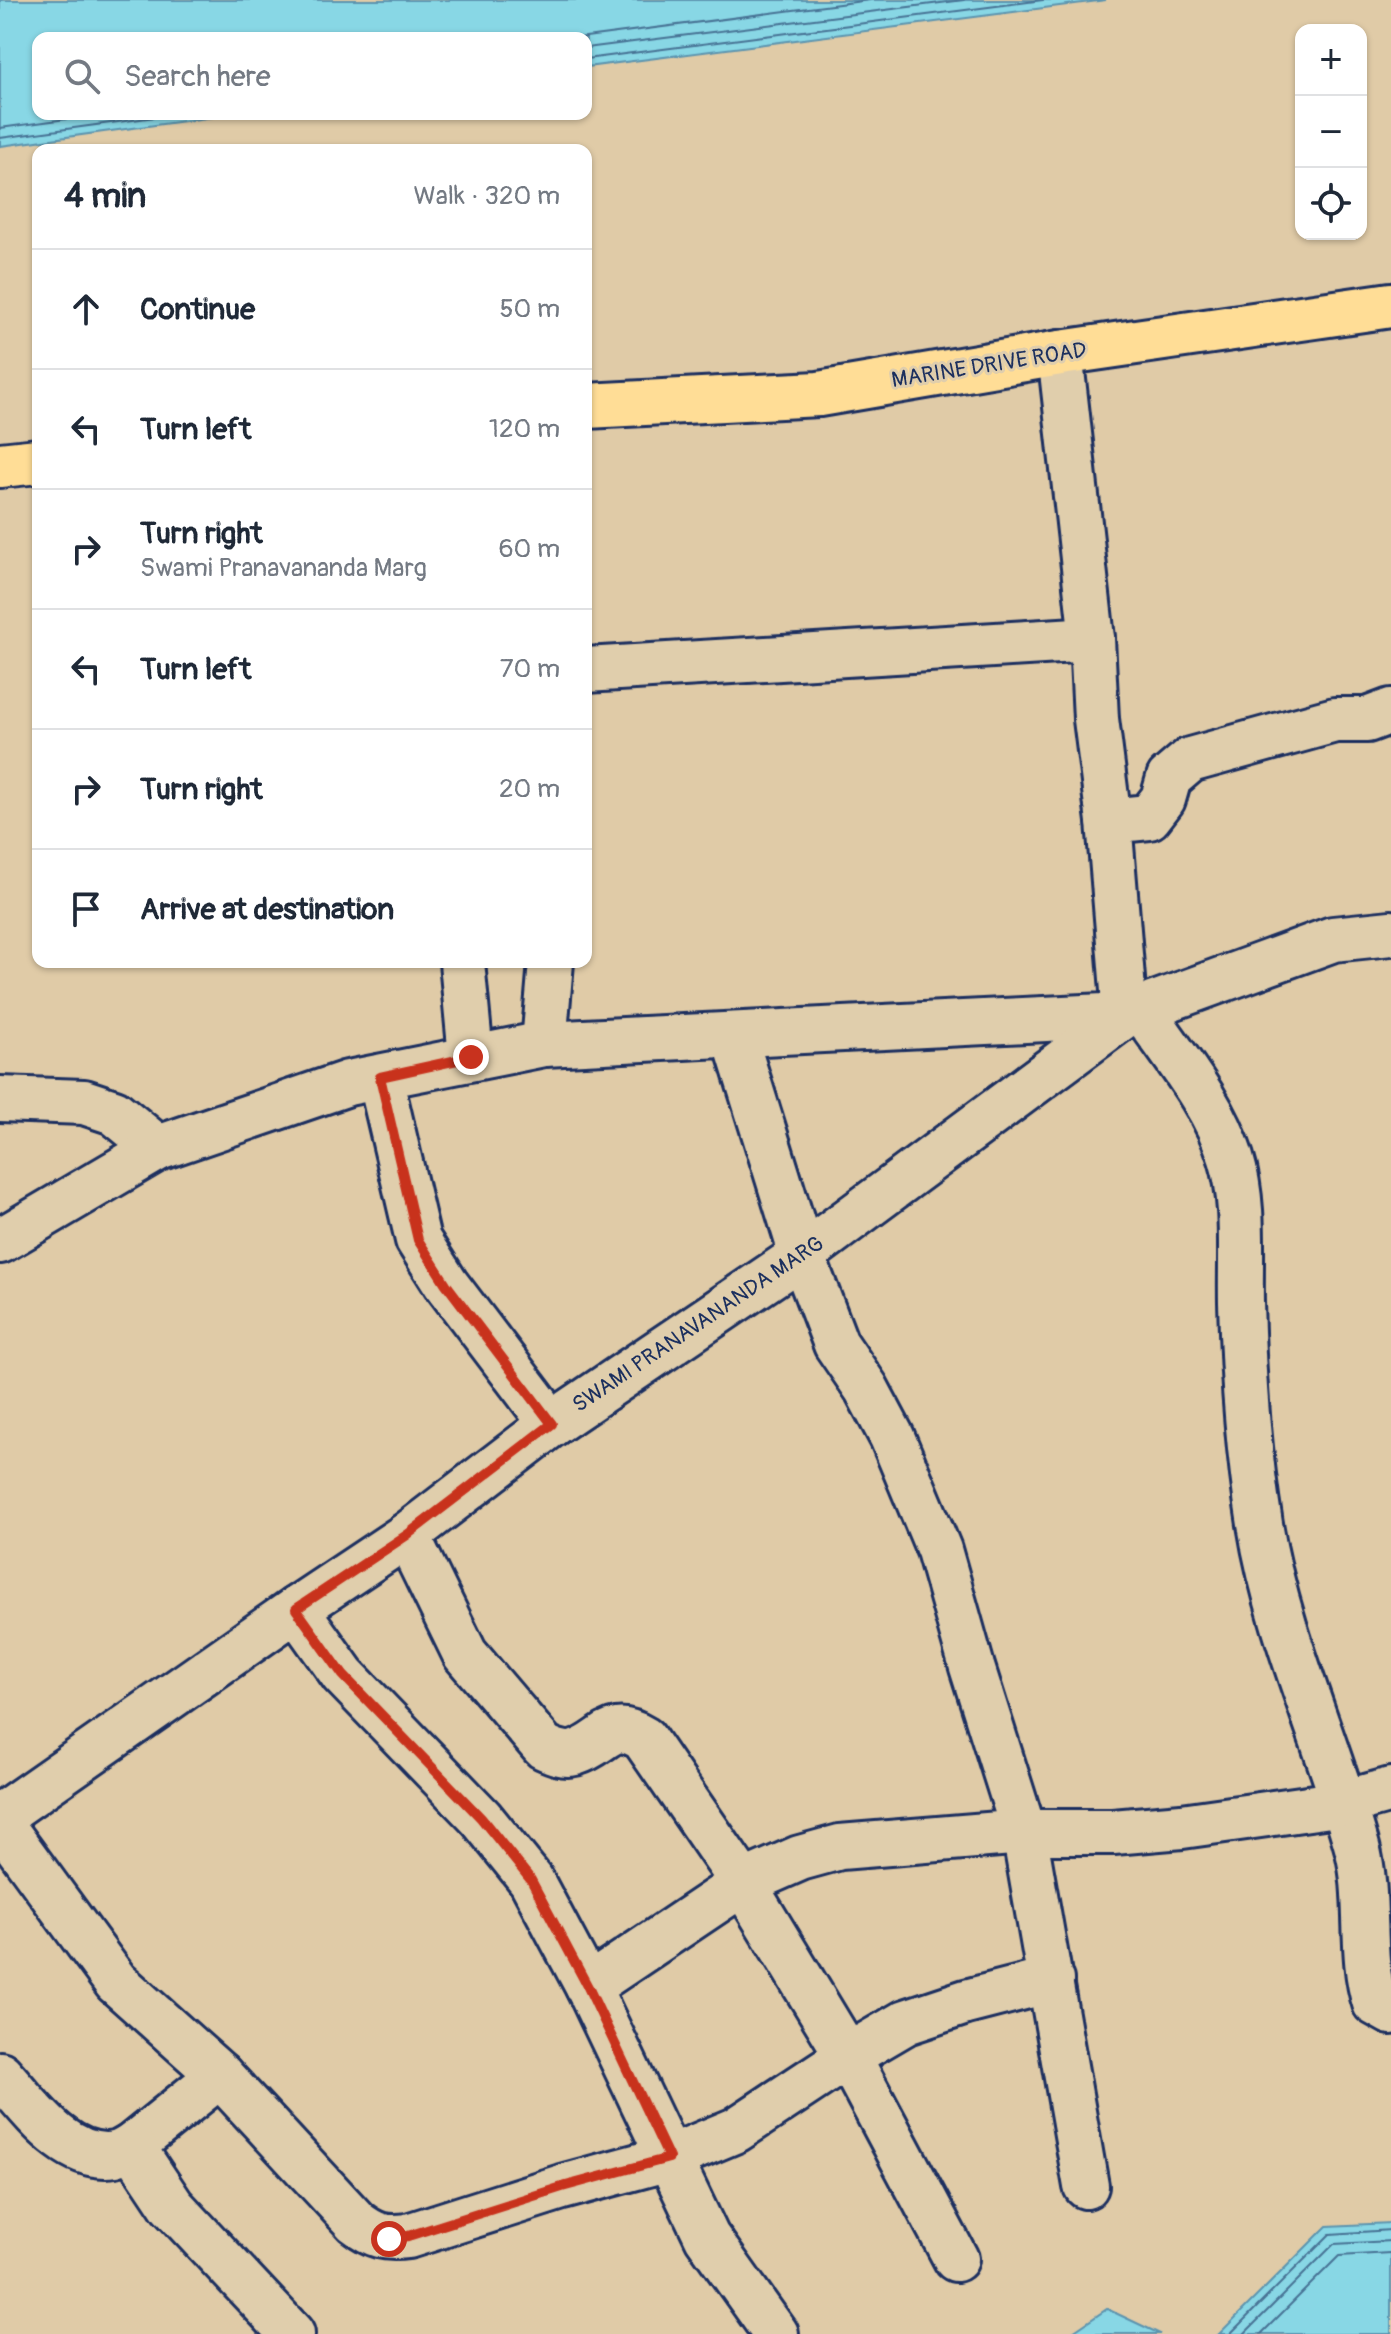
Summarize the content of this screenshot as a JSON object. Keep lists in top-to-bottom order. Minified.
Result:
{"streets":{"highway":["MARINE DRIVE ROAD"],"street":["SWAMI PRANAVANANDA MARG"]},"page":{"map_buttons":["+","−"],"search":"Search here","heading":["4 min","Walk · 320 m"],"list":[["Continue","50 m"],["Turn left","120 m"],["Turn right","Swami Pranavananda Marg","60 m"],["Turn left","70 m"],["Turn right","20 m"],"Arrive at destination"]}}
